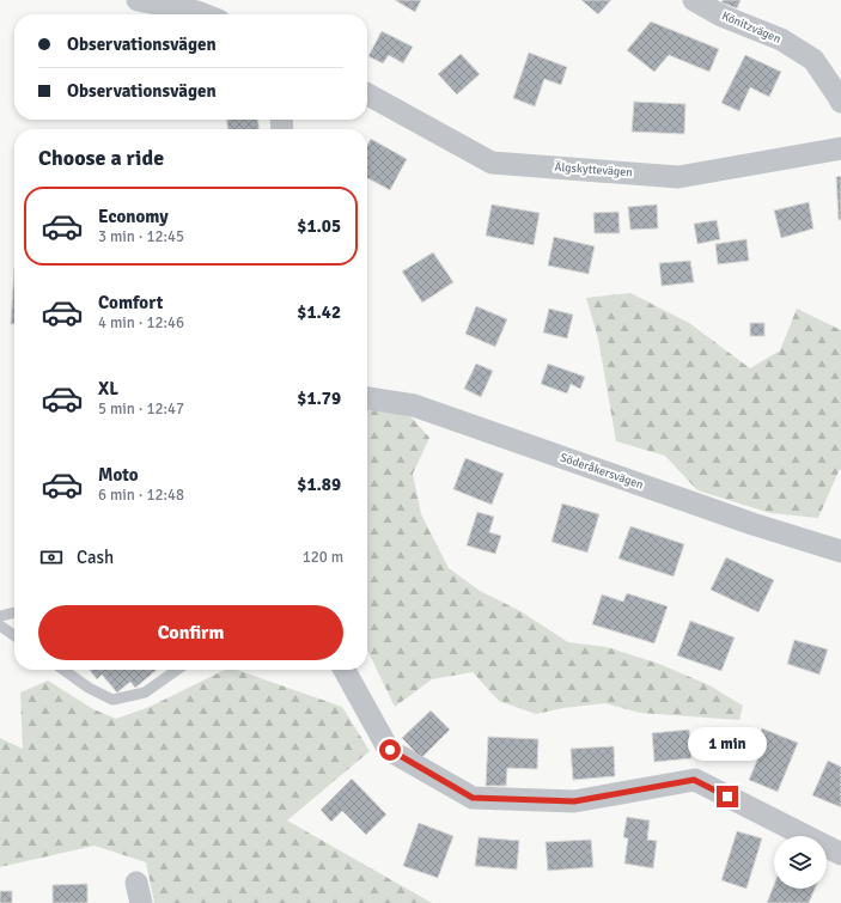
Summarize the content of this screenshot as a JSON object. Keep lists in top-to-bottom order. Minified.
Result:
{"streets":{"street":["Könitzvägen","Älgskyttevägen","Söderåkersvägen"]},"page":{"banner":["Observationsvägen","Observationsvägen"],"heading":"Choose a ride","list":[{"name":"Economy","note":"3 min · 12:45","value":"$1.05"},{"name":"Comfort","note":"4 min · 12:46","value":"$1.42"},{"name":"XL","note":"5 min · 12:47","value":"$1.79"},{"name":"Moto","note":"6 min · 12:48","value":"$1.89"}],"pay":["Cash","120 m"],"buttons":"Confirm","bubble":"1 min"}}
